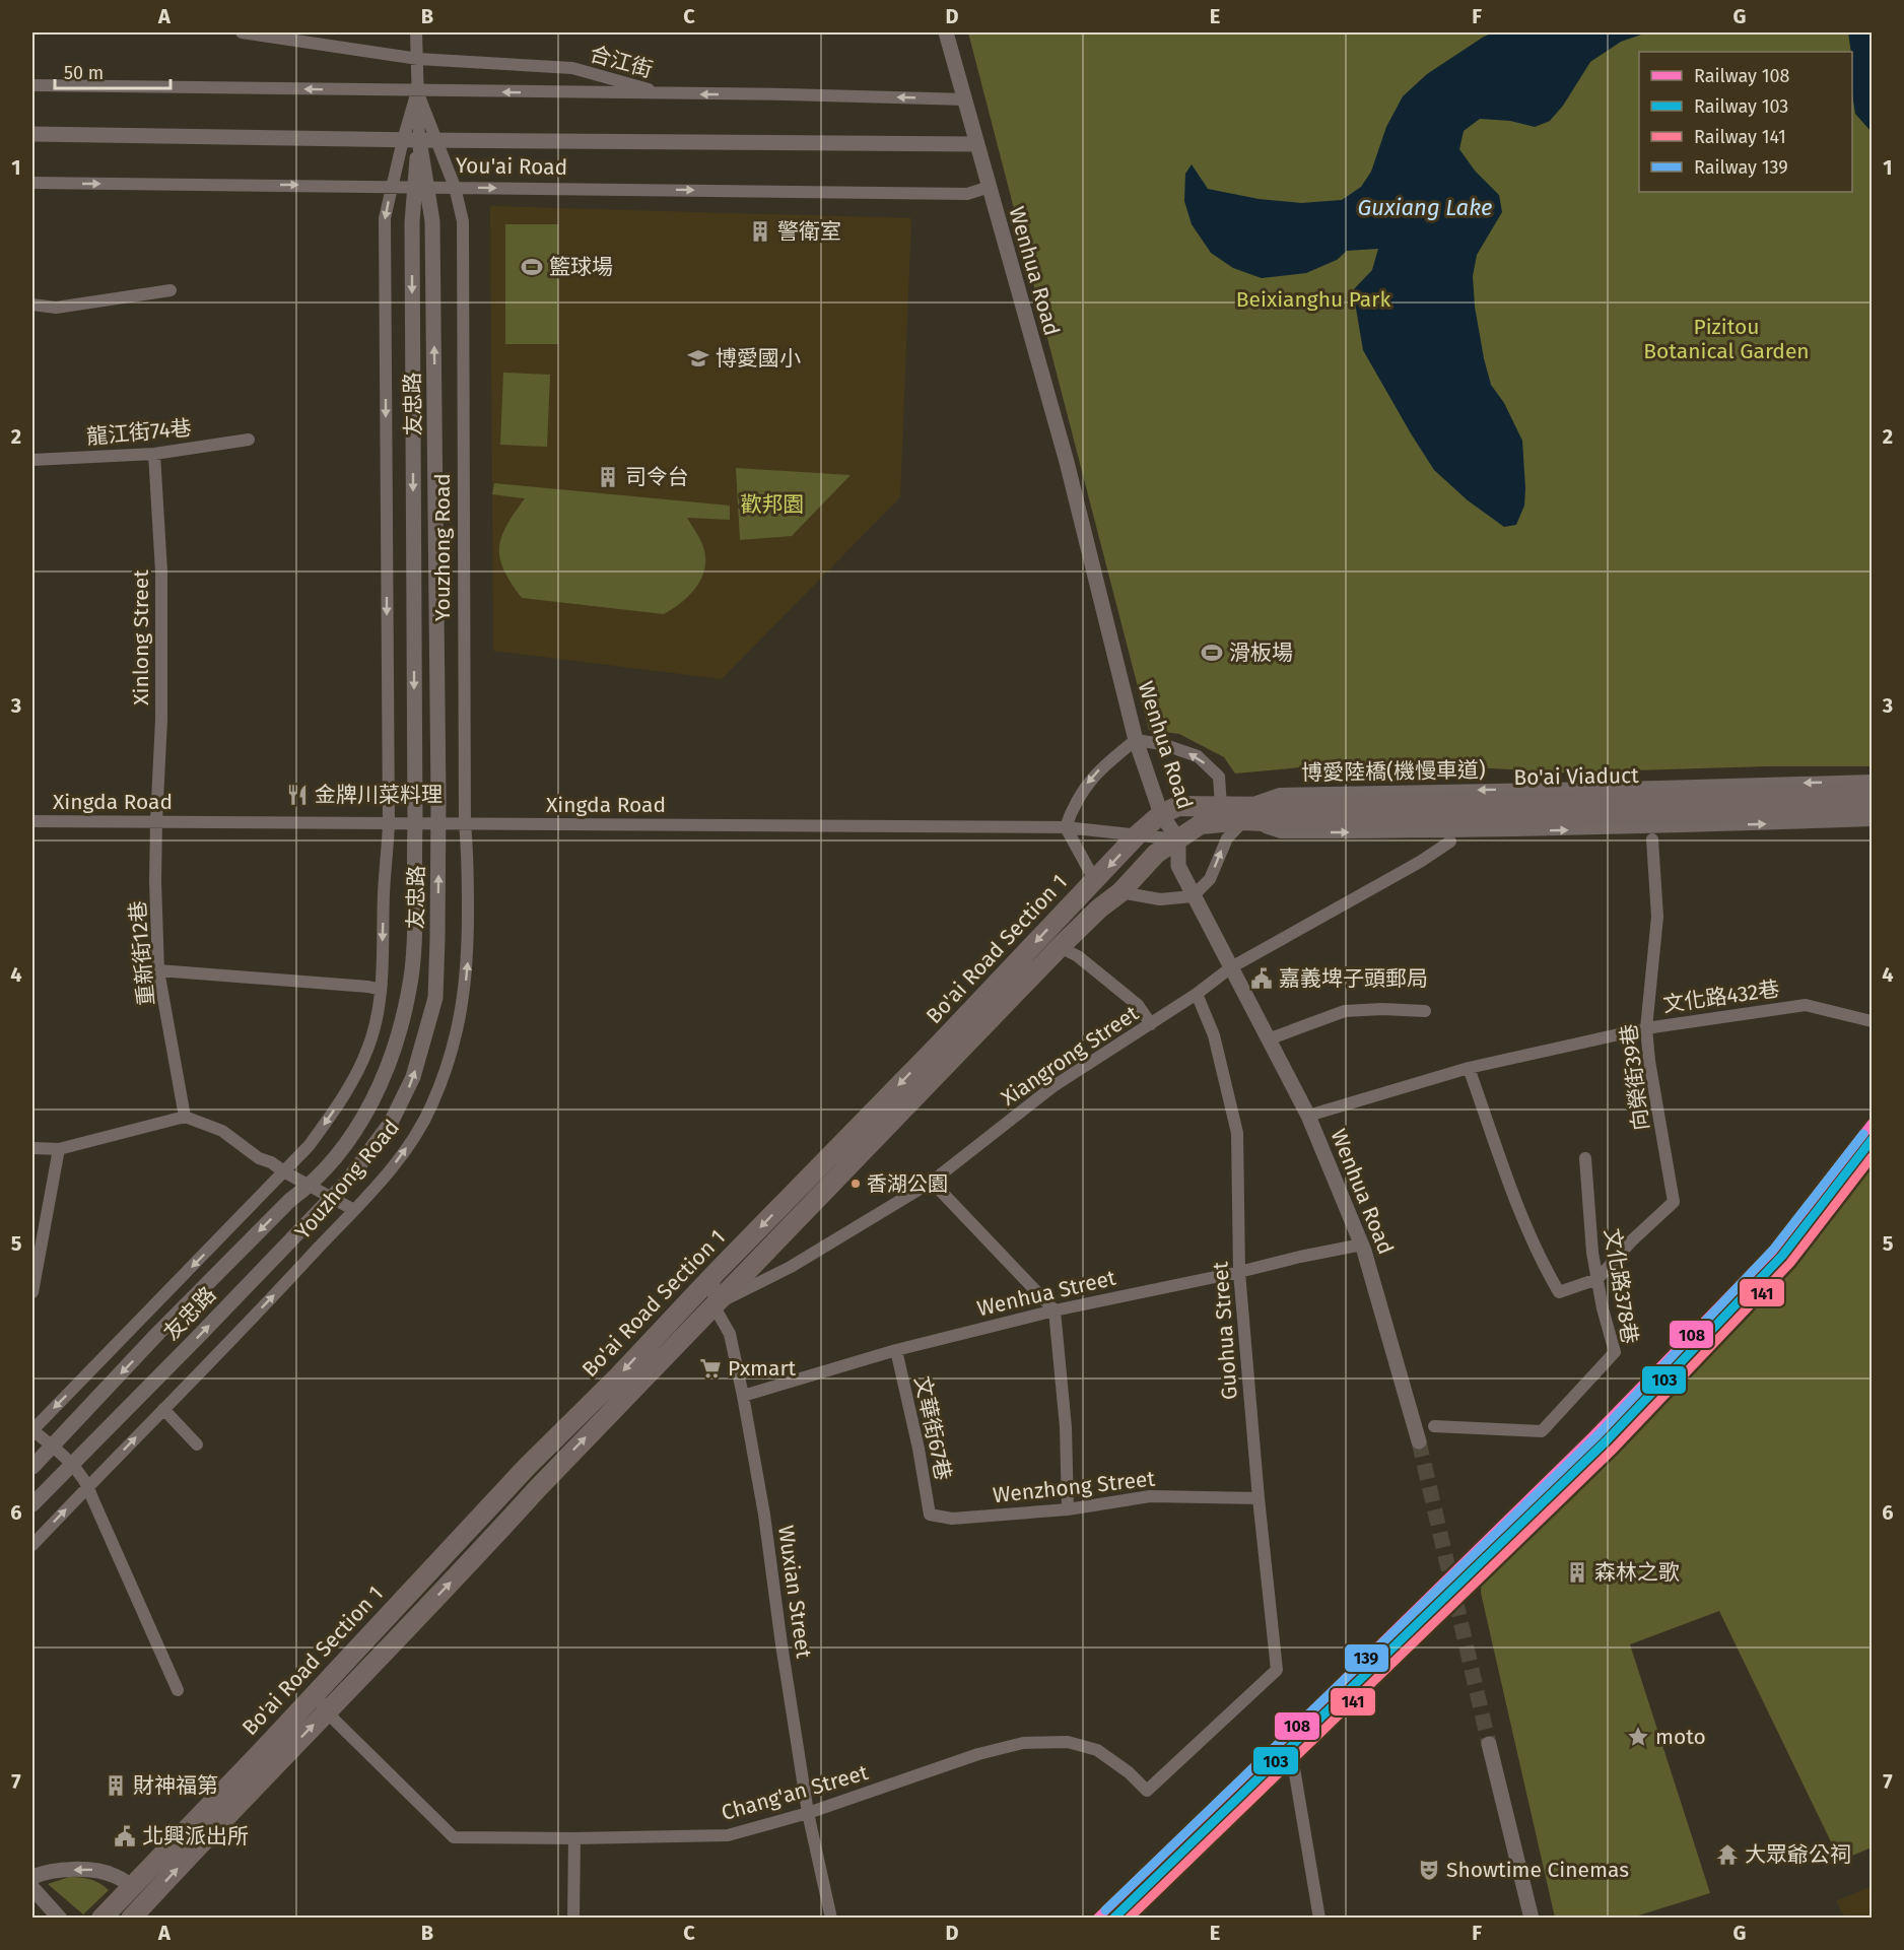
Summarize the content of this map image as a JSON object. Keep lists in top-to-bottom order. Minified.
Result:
{"streets":{"main road":["Bo'ai Viaduct","Bo'ai Road Section 1"],"street":["合江街","You'ai Road","Wenhua Road","友忠路","龍江街74巷","Youzhong Road","Xinlong Street","博愛陸橋(機慢車道)","Xingda Road","重新街12巷","文化路432巷","Xiangrong Street","向榮街39巷","文化路378巷","Wenhua Street","Guohua Street","文華街67巷","Wenzhong Street","Wuxian Street","Chang'an Street"]},"crossings":[["You'ai Road","Wenhua Road"],["You'ai Road","友忠路"],["You'ai Road","Youzhong Road"],["Wenhua Road","Xingda Road"],["Wenhua Road","Bo'ai Road Section 1"],["Wenhua Road","文化路432巷"],["Wenhua Road","Xiangrong Street"],["Wenhua Road","Wenhua Street"],["友忠路","Youzhong Road"],["友忠路","Xingda Road"],["龍江街74巷","Xinlong Street"],["Youzhong Road","Xingda Road"],["Xinlong Street","Xingda Road"],["Xinlong Street","重新街12巷"],["博愛陸橋(機慢車道)","Bo'ai Viaduct"],["博愛陸橋(機慢車道)","Bo'ai Road Section 1"],["Bo'ai Viaduct","Bo'ai Road Section 1"],["Xingda Road","Bo'ai Road Section 1"],["Xingda Road","重新街12巷"],["Bo'ai Road Section 1","Xiangrong Street"],["Bo'ai Road Section 1","Wuxian Street"],["Bo'ai Road Section 1","Chang'an Street"],["文化路432巷","向榮街39巷"],["Xiangrong Street","Guohua Street"],["Xiangrong Street","Wuxian Street"],["向榮街39巷","文化路378巷"],["Wenhua Street","Guohua Street"],["Wenhua Street","文華街67巷"],["Wenhua Street","Wuxian Street"],["Guohua Street","Wenzhong Street"],["Guohua Street","Chang'an Street"],["文華街67巷","Wenzhong Street"],["Wuxian Street","Chang'an Street"]],"water":["Guxiang Lake"],"parks":["Beixianghu Park","Pizitou Botanical Garden","歡邦園"],"places":{"building":["警衛室","司令台","森林之歌","財神福第"],"sports":["籃球場","滑板場"],"school or university":["博愛國小"],"restaurant":["金牌川菜料理"],"public building":["嘉義埤子頭郵局","北興派出所"],"other":["香湖公園"],"supermarket":["Pxmart"],"place":["moto"],"temple":["大眾爺公祠"],"theatre":["Showtime Cinemas"]},"lines":["rail line 108","rail line 139","rail line 103","rail line 141"],"legend":["Railway 108","Railway 103","Railway 141","Railway 139"],"scale_bar":"50 m","grid":{"columns":["A","B","C","D","E","F","G"],"rows":["1","2","3","4","5","6","7"]}}
